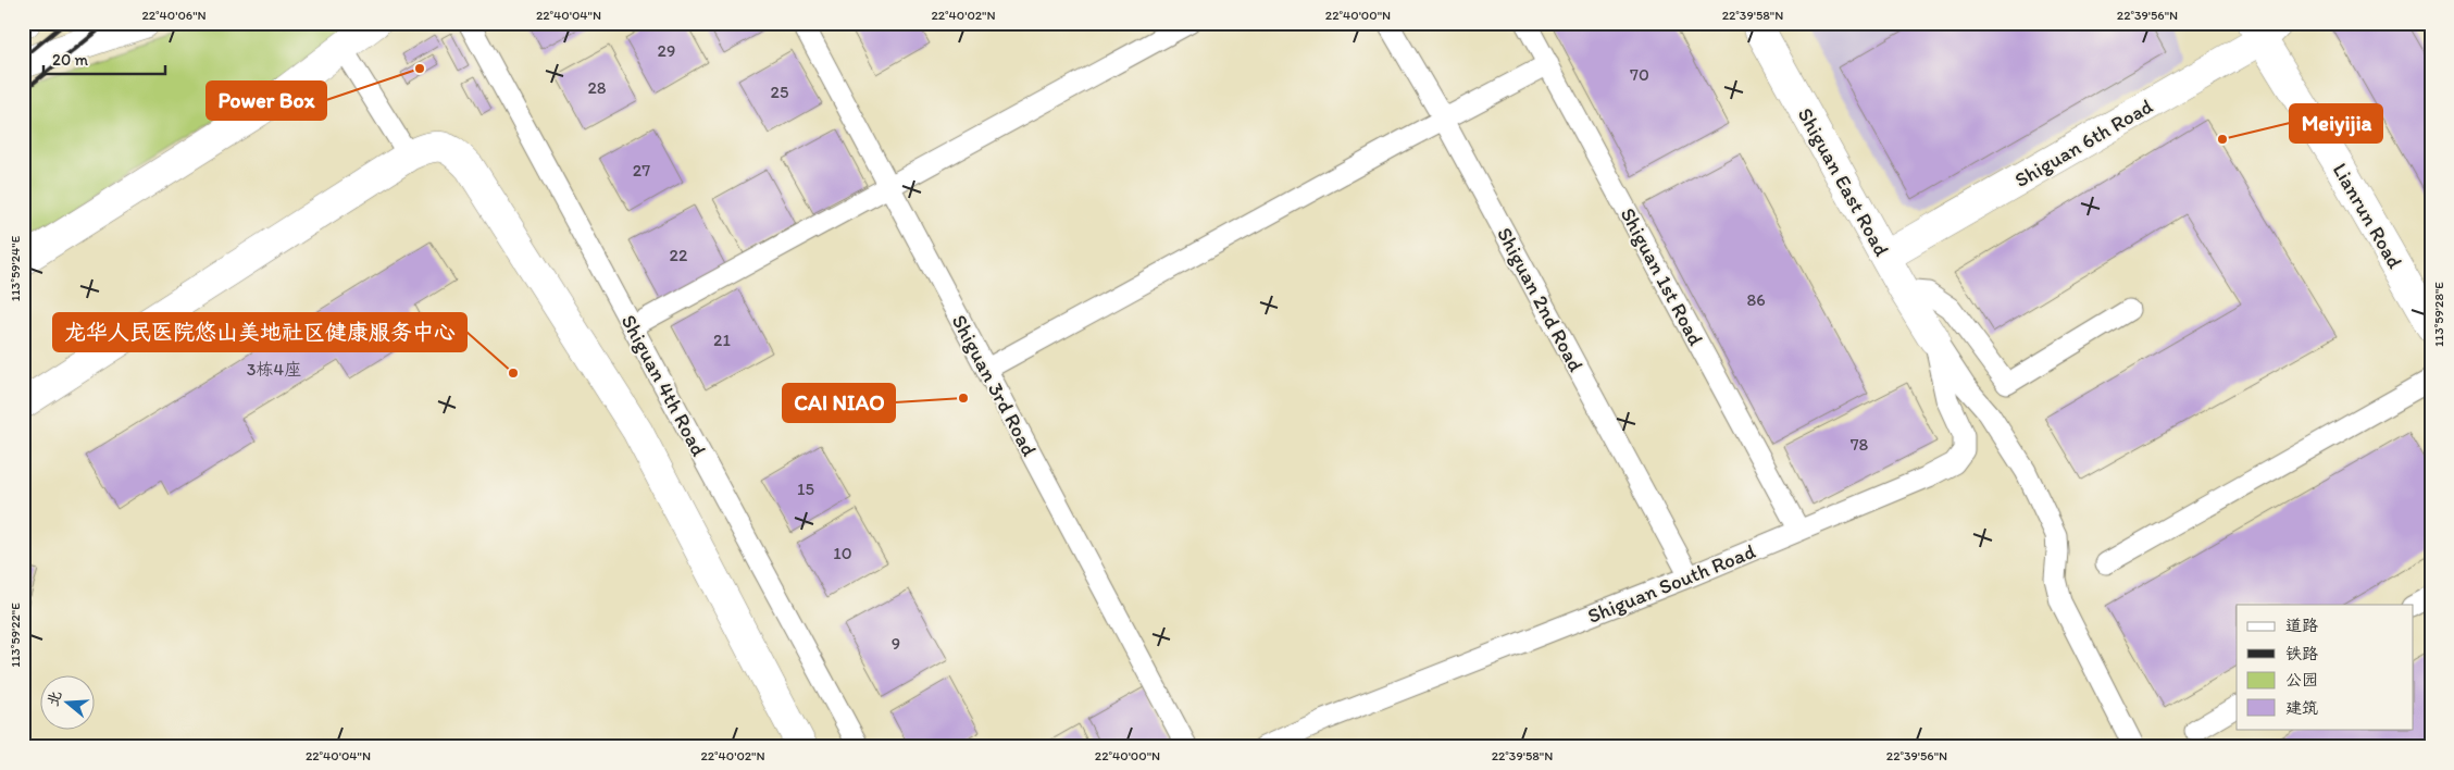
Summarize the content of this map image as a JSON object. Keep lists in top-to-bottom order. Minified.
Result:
{"streets":{"street":["Shiguan 6th Road","Shiguan East Road","Lianrun Road"],"lane":["Shiguan 1st Road","Shiguan 2nd Road","Shiguan 4th Road","Shiguan 3rd Road","Shiguan South Road"]},"crossings":[["Shiguan 6th Road","Shiguan East Road"],["Shiguan 6th Road","Lianrun Road"],["Shiguan East Road","Shiguan South Road"],["Shiguan 1st Road","Shiguan South Road"],["Shiguan 2nd Road","Shiguan South Road"]],"places":["Power Box","Meiyijia","龙华人民医院悠山美地社区健康服务中心","CAI NIAO"],"house_numbers":["29","70","28","25","27","22","86","21","3栋4座","78","15","10","9"],"legend":["道路","铁路","公园","建筑"],"scale_bar":"20 m","north":"left","coordinates":["22°40'06\"N","22°40'04\"N","22°40'02\"N","22°40'00\"N","22°39'58\"N","22°39'56\"N","113°59'24\"E","113°59'28\"E","113°59'22\"E"]}
